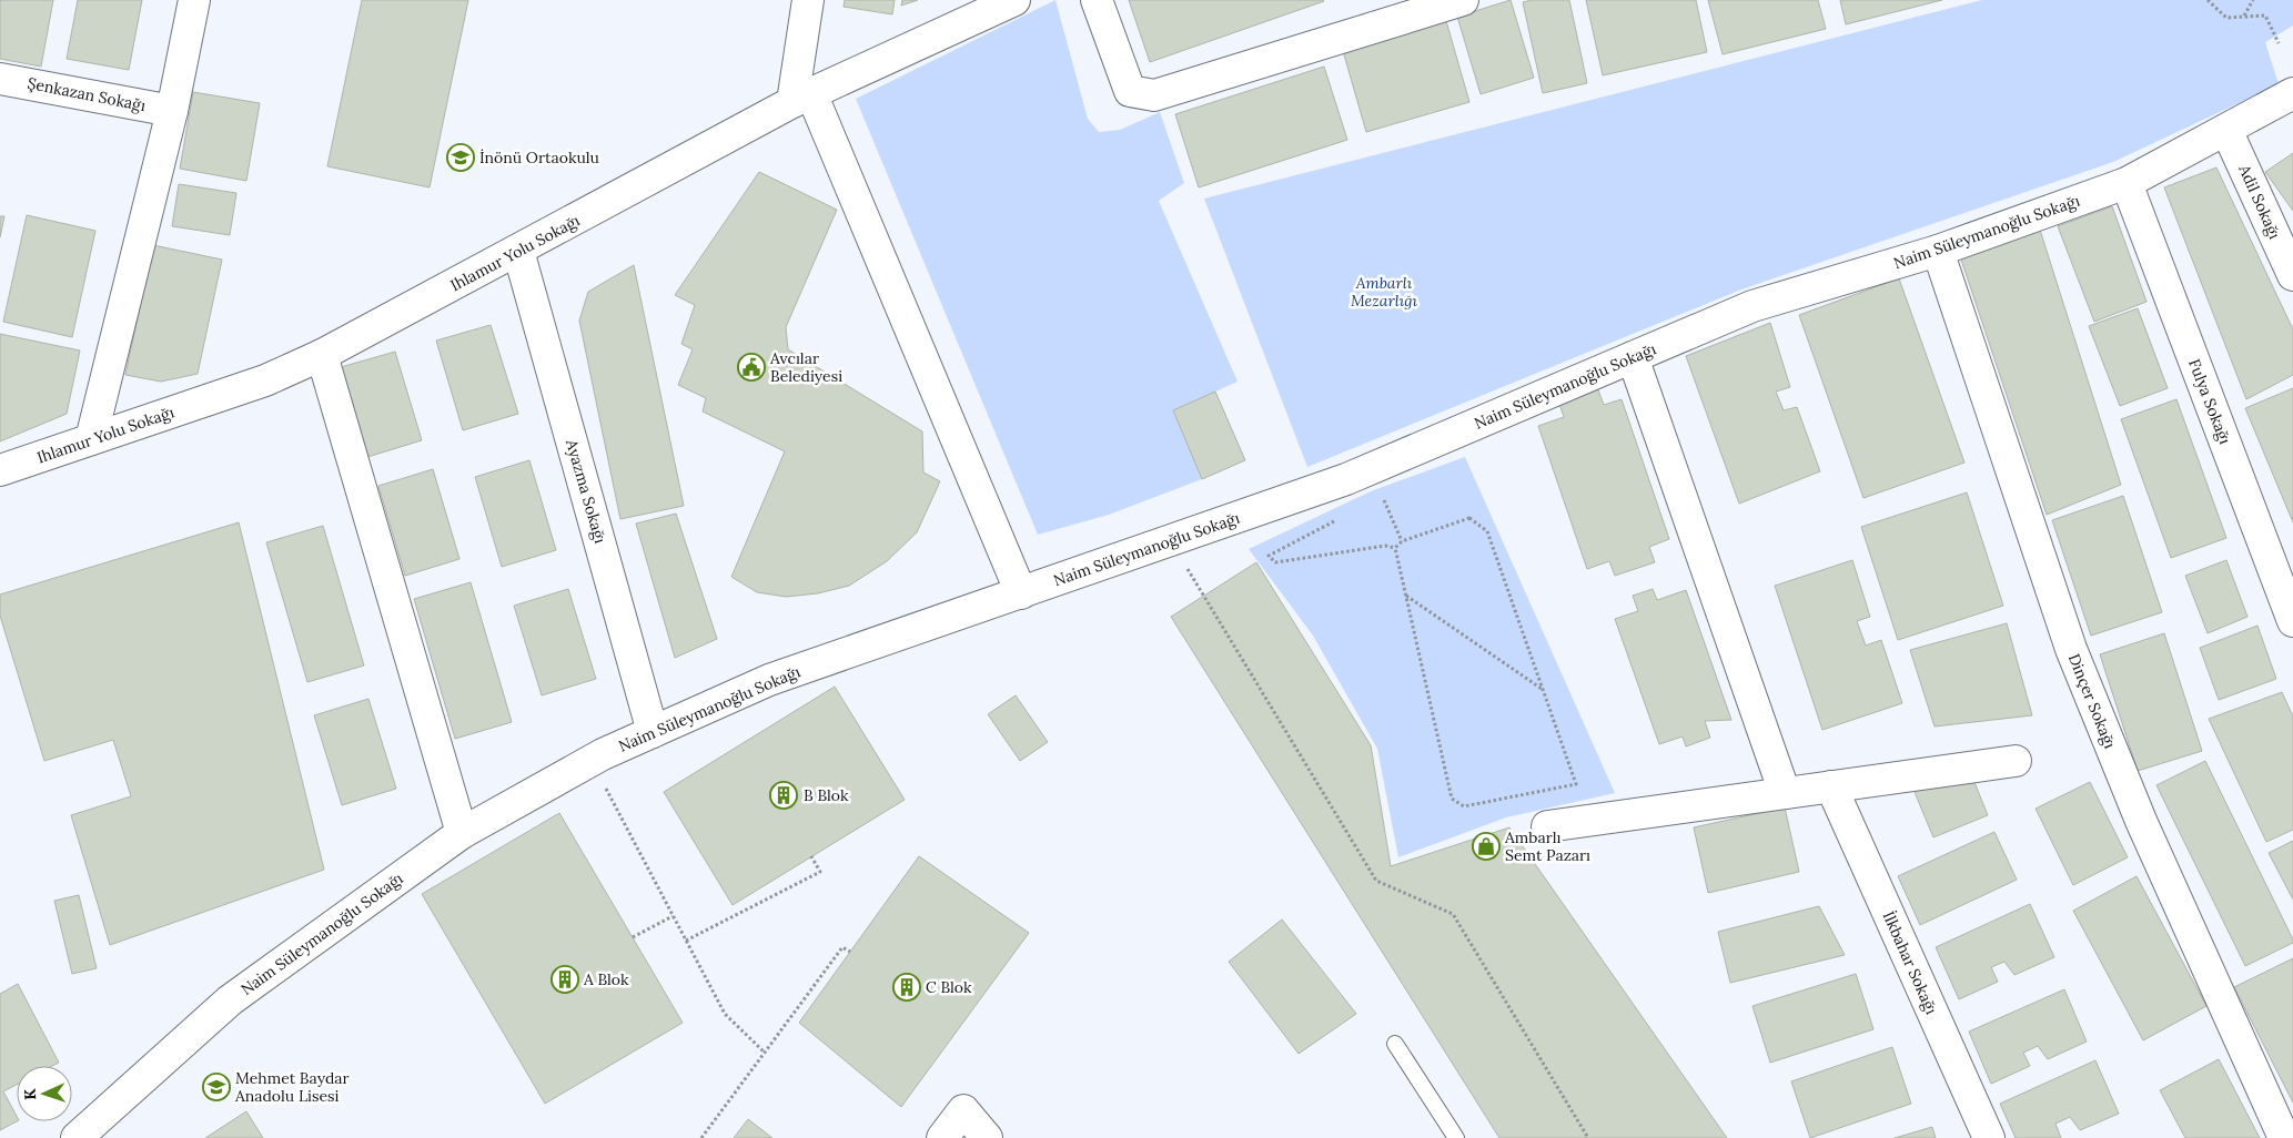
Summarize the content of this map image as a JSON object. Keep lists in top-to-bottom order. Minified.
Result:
{"streets":{"street":["Şenkazan Sokağı","Adil Sokağı","Naim Süleymanoğlu Sokağı","Ihlamur Yolu Sokağı","Fulya Sokağı","Ayazma Sokağı","Dinçer Sokağı","İlkbahar Sokağı"]},"crossings":[["Adil Sokağı","Naim Süleymanoğlu Sokağı"],["Naim Süleymanoğlu Sokağı","Fulya Sokağı"],["Naim Süleymanoğlu Sokağı","Ayazma Sokağı"],["Naim Süleymanoğlu Sokağı","Dinçer Sokağı"],["Ihlamur Yolu Sokağı","Ayazma Sokağı"]],"parks":["Ambarlı Mezarlığı"],"places":{"school or university":["İnönü Ortaokulu","Mehmet Baydar Anadolu Lisesi"],"public building":["Avcılar Belediyesi"],"building":["B Blok","A Blok","C Blok"],"shop":["Ambarlı Semt Pazarı"]},"north":"left"}
